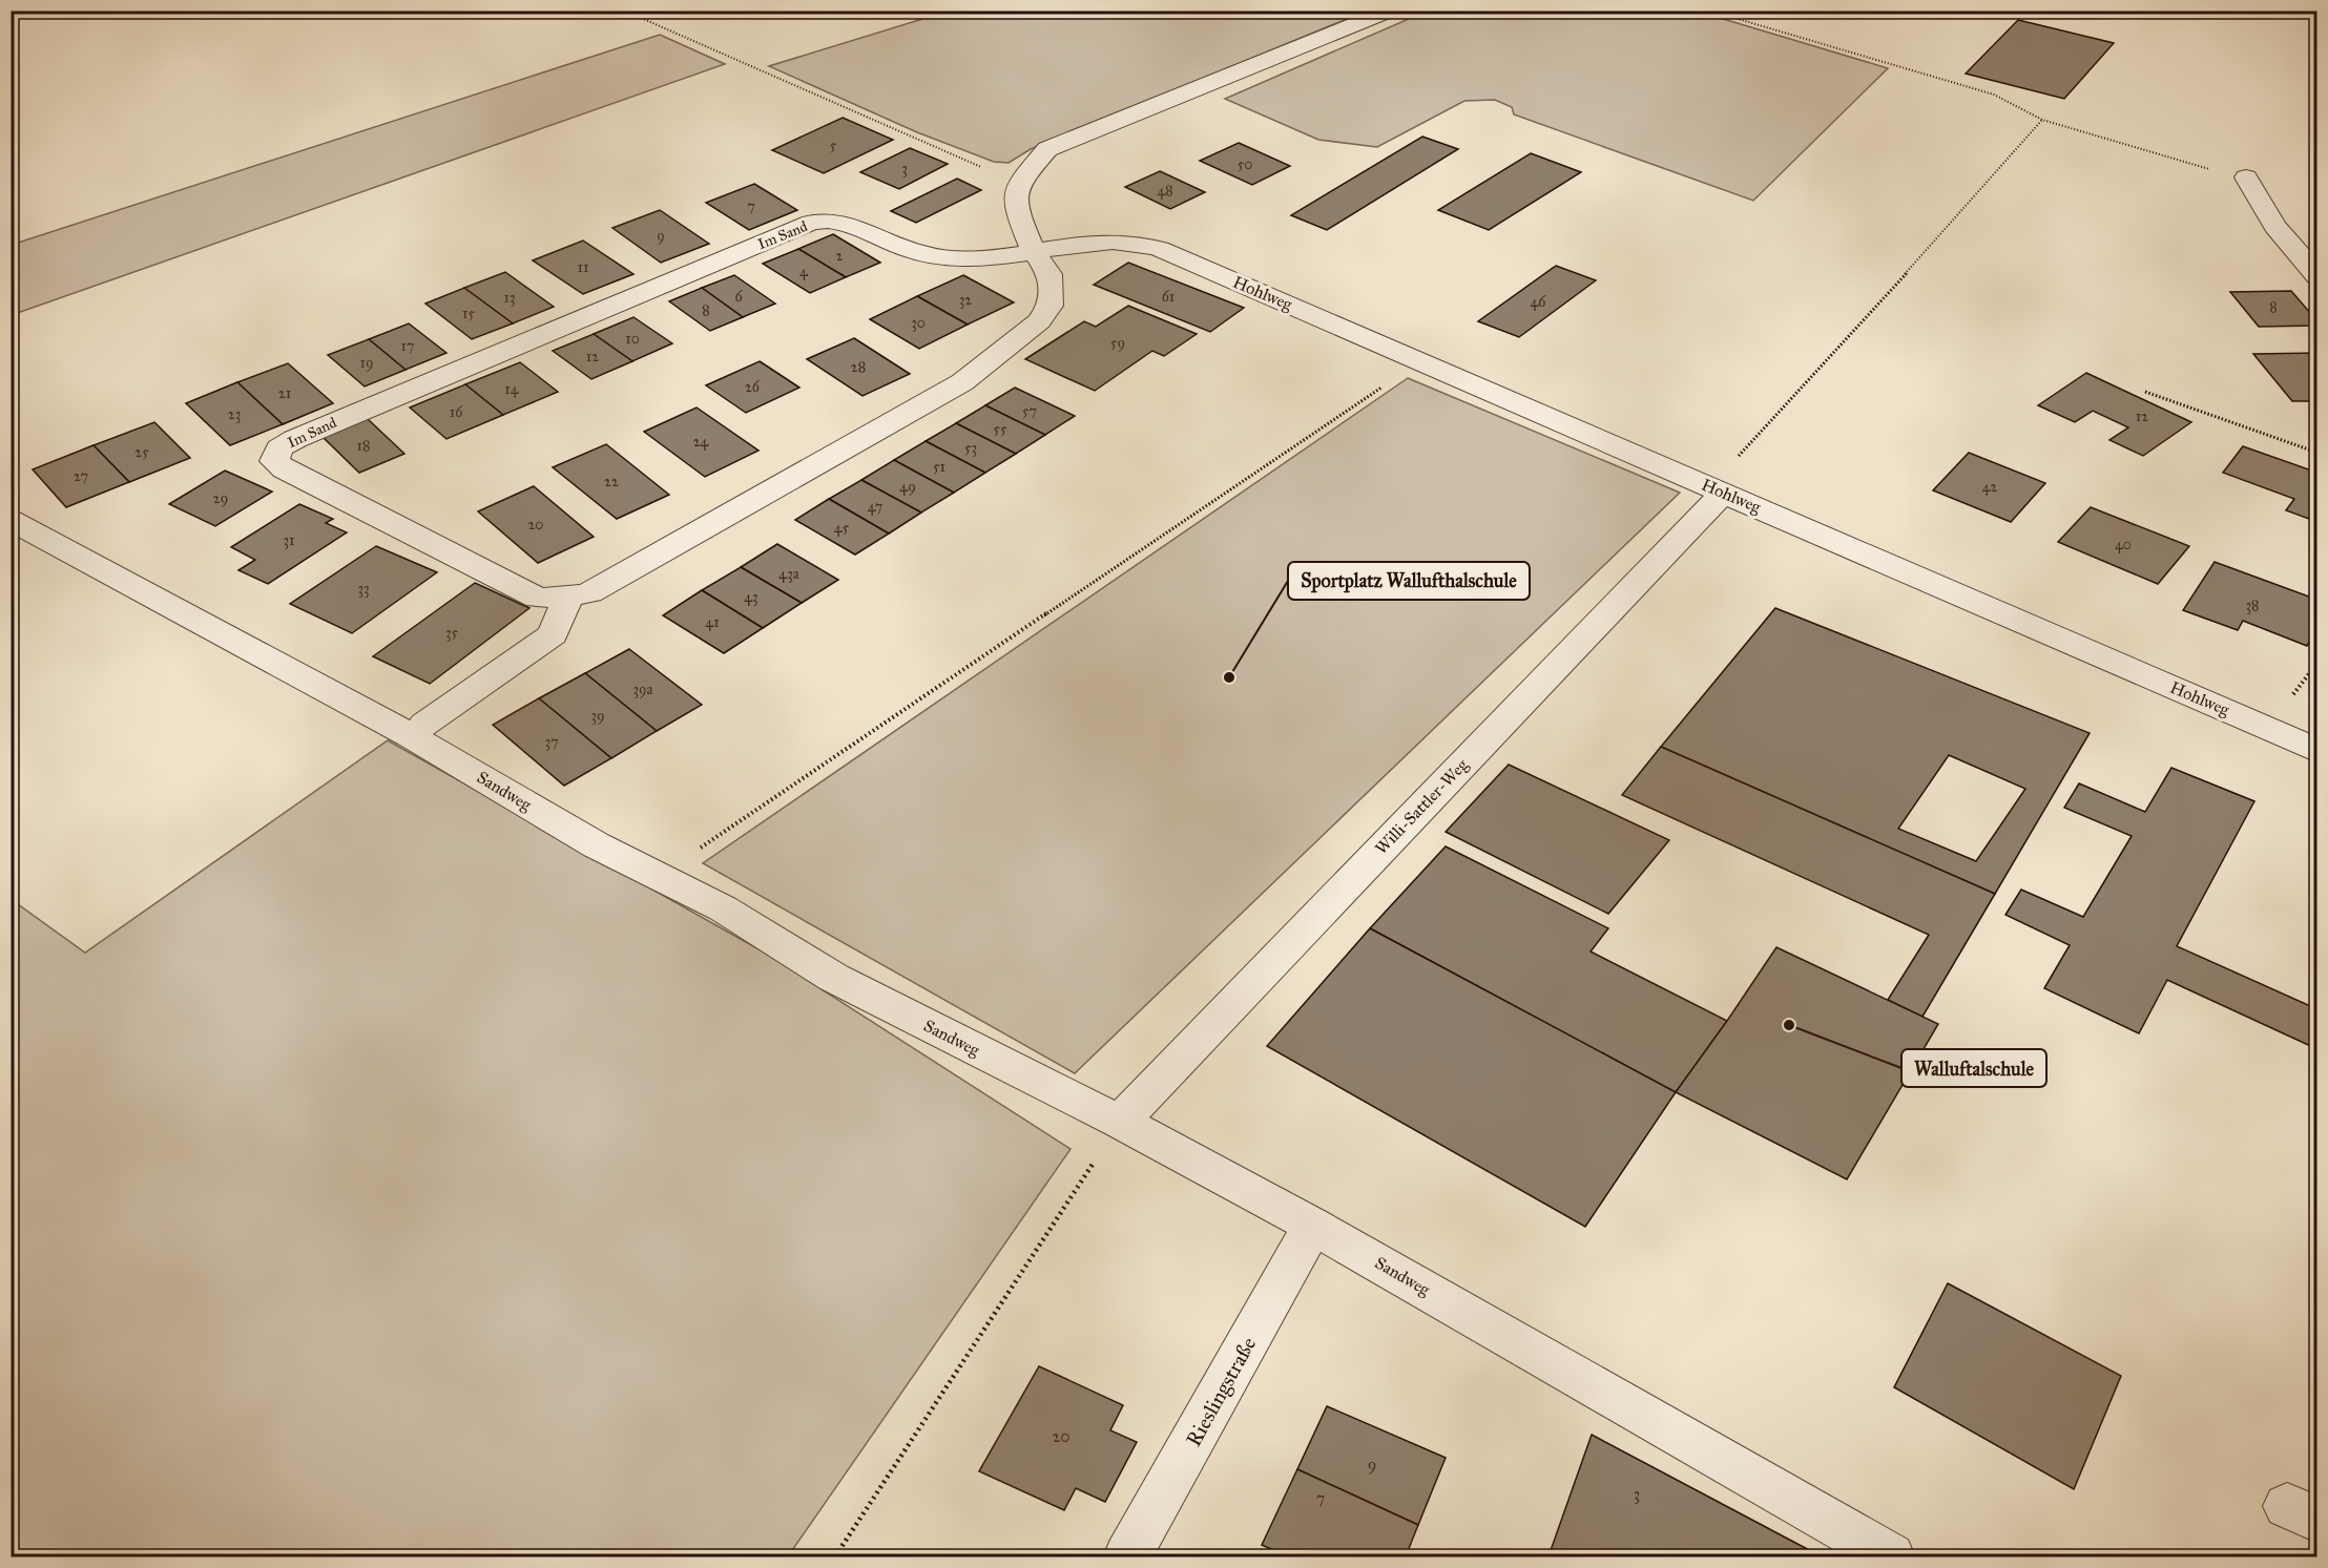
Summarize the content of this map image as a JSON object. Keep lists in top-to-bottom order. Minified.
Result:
{"streets":{"street":["Im Sand","Hohlweg","Sandweg","Willi-Sattler-Weg","Rieslingstraße"]},"crossings":[["Im Sand","Hohlweg"],["Hohlweg","Willi-Sattler-Weg"],["Sandweg","Willi-Sattler-Weg"],["Sandweg","Rieslingstraße"]],"places":["Sportplatz Wallufthalschule","Walluftalschule"],"house_numbers":["5","50","3","48","7","9","2","11","4","6","61","13","32","46","8","8","15","30","10","59","17","12","19","28","26","14","21","57","16","23","12","55","24","18","53","25","51","27","22","49","42","29","47","20","45","31","40","43a","33","43","38","41","35","39a","39","37","20","9","3","7"]}
